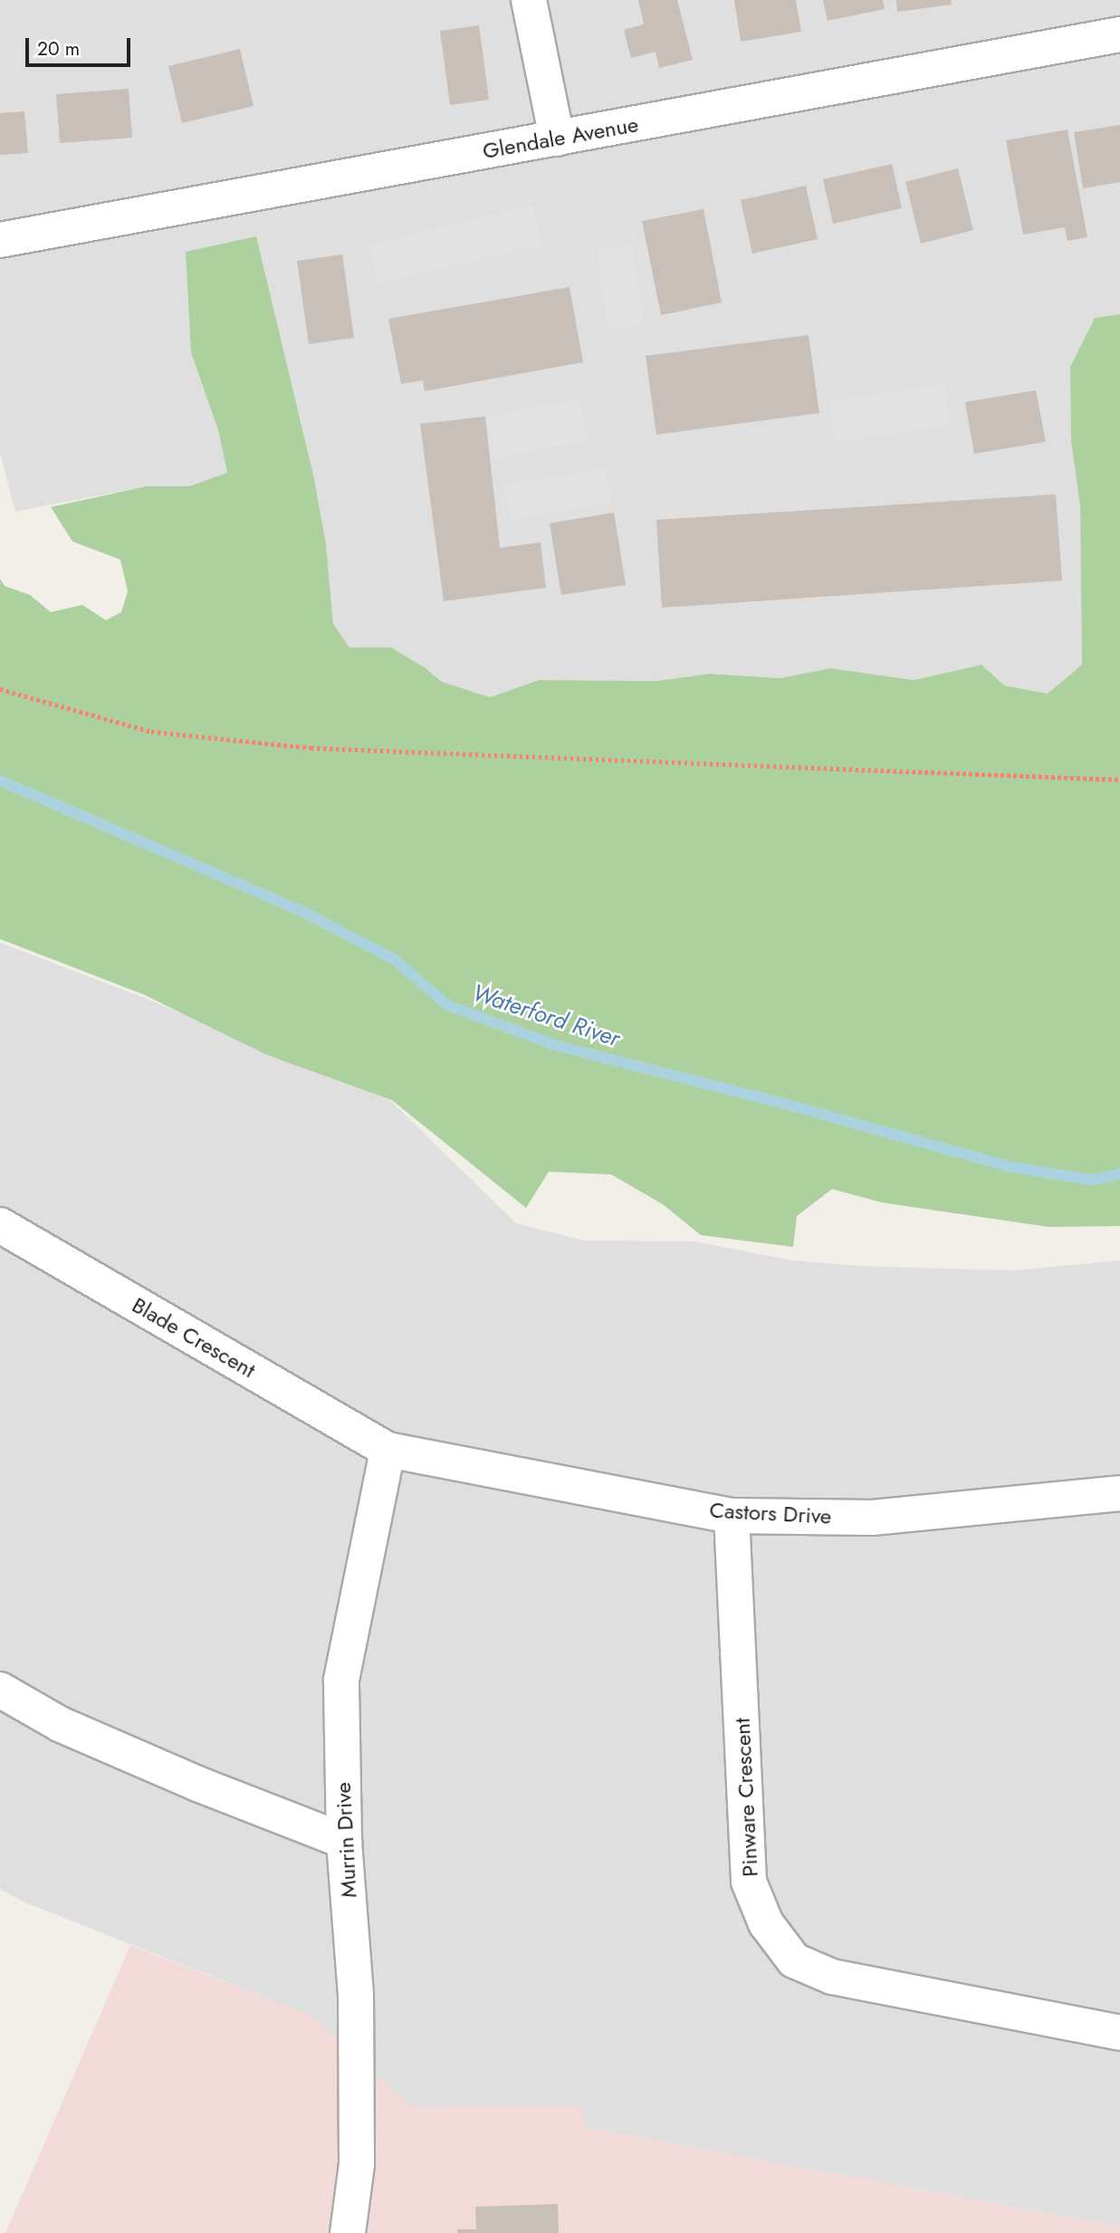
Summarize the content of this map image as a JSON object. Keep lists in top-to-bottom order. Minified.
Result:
{"streets":{"street":["Glendale Avenue","Blade Crescent","Castors Drive","Pinware Crescent","Murrin Drive"]},"crossings":[["Blade Crescent","Castors Drive"],["Blade Crescent","Murrin Drive"],["Castors Drive","Pinware Crescent"],["Castors Drive","Murrin Drive"]],"water":["Waterford River"],"scale_bar":"20 m"}
